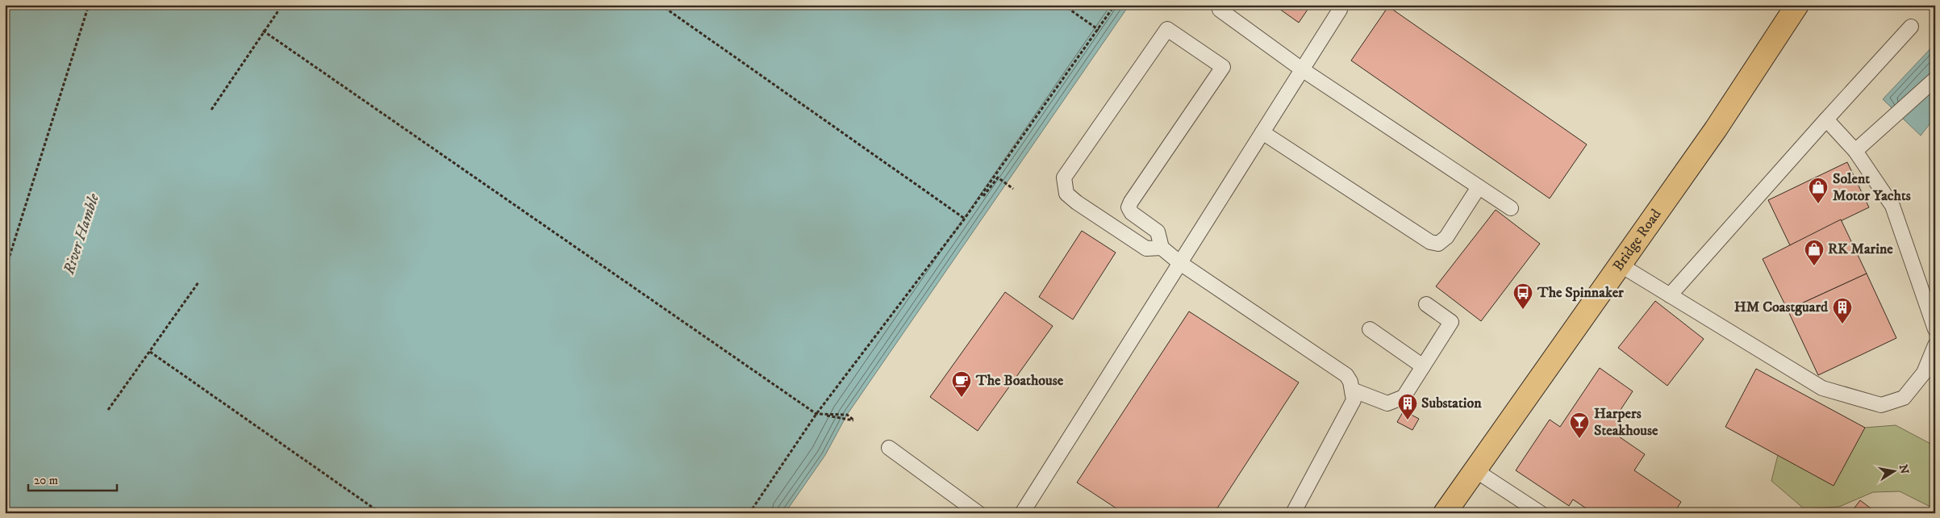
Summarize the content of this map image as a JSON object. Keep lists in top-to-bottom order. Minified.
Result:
{"streets":{"main road":["Bridge Road"]},"water":["River Hamble"],"places":{"shop":["Solent Motor Yachts","RK Marine"],"bus stop":["The Spinnaker"],"building":["HM Coastguard","Substation"],"cafe":["The Boathouse"],"bar":["Harpers Steakhouse"]},"scale_bar":"20 m","north":"right"}
